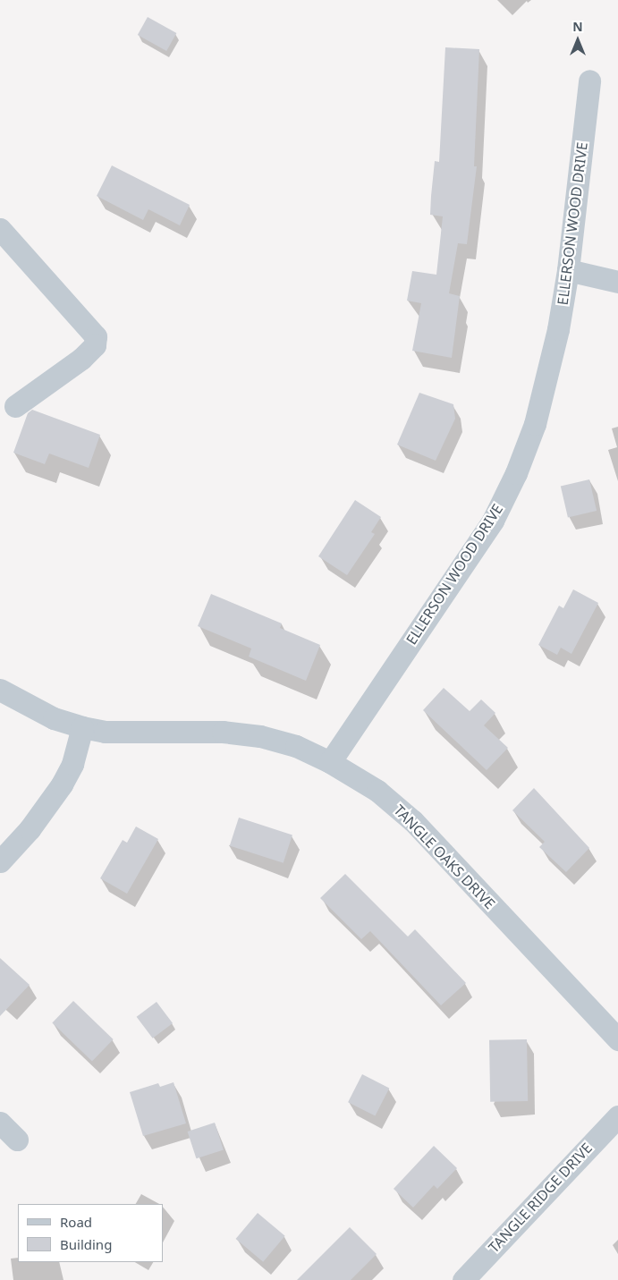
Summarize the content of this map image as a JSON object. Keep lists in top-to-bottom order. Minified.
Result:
{"streets":{"street":["ELLERSON WOOD DRIVE","TANGLE OAKS DRIVE","TANGLE RIDGE DRIVE"]},"crossings":[["ELLERSON WOOD DRIVE","TANGLE OAKS DRIVE"]],"legend":["Road","Building"],"north":"top"}
